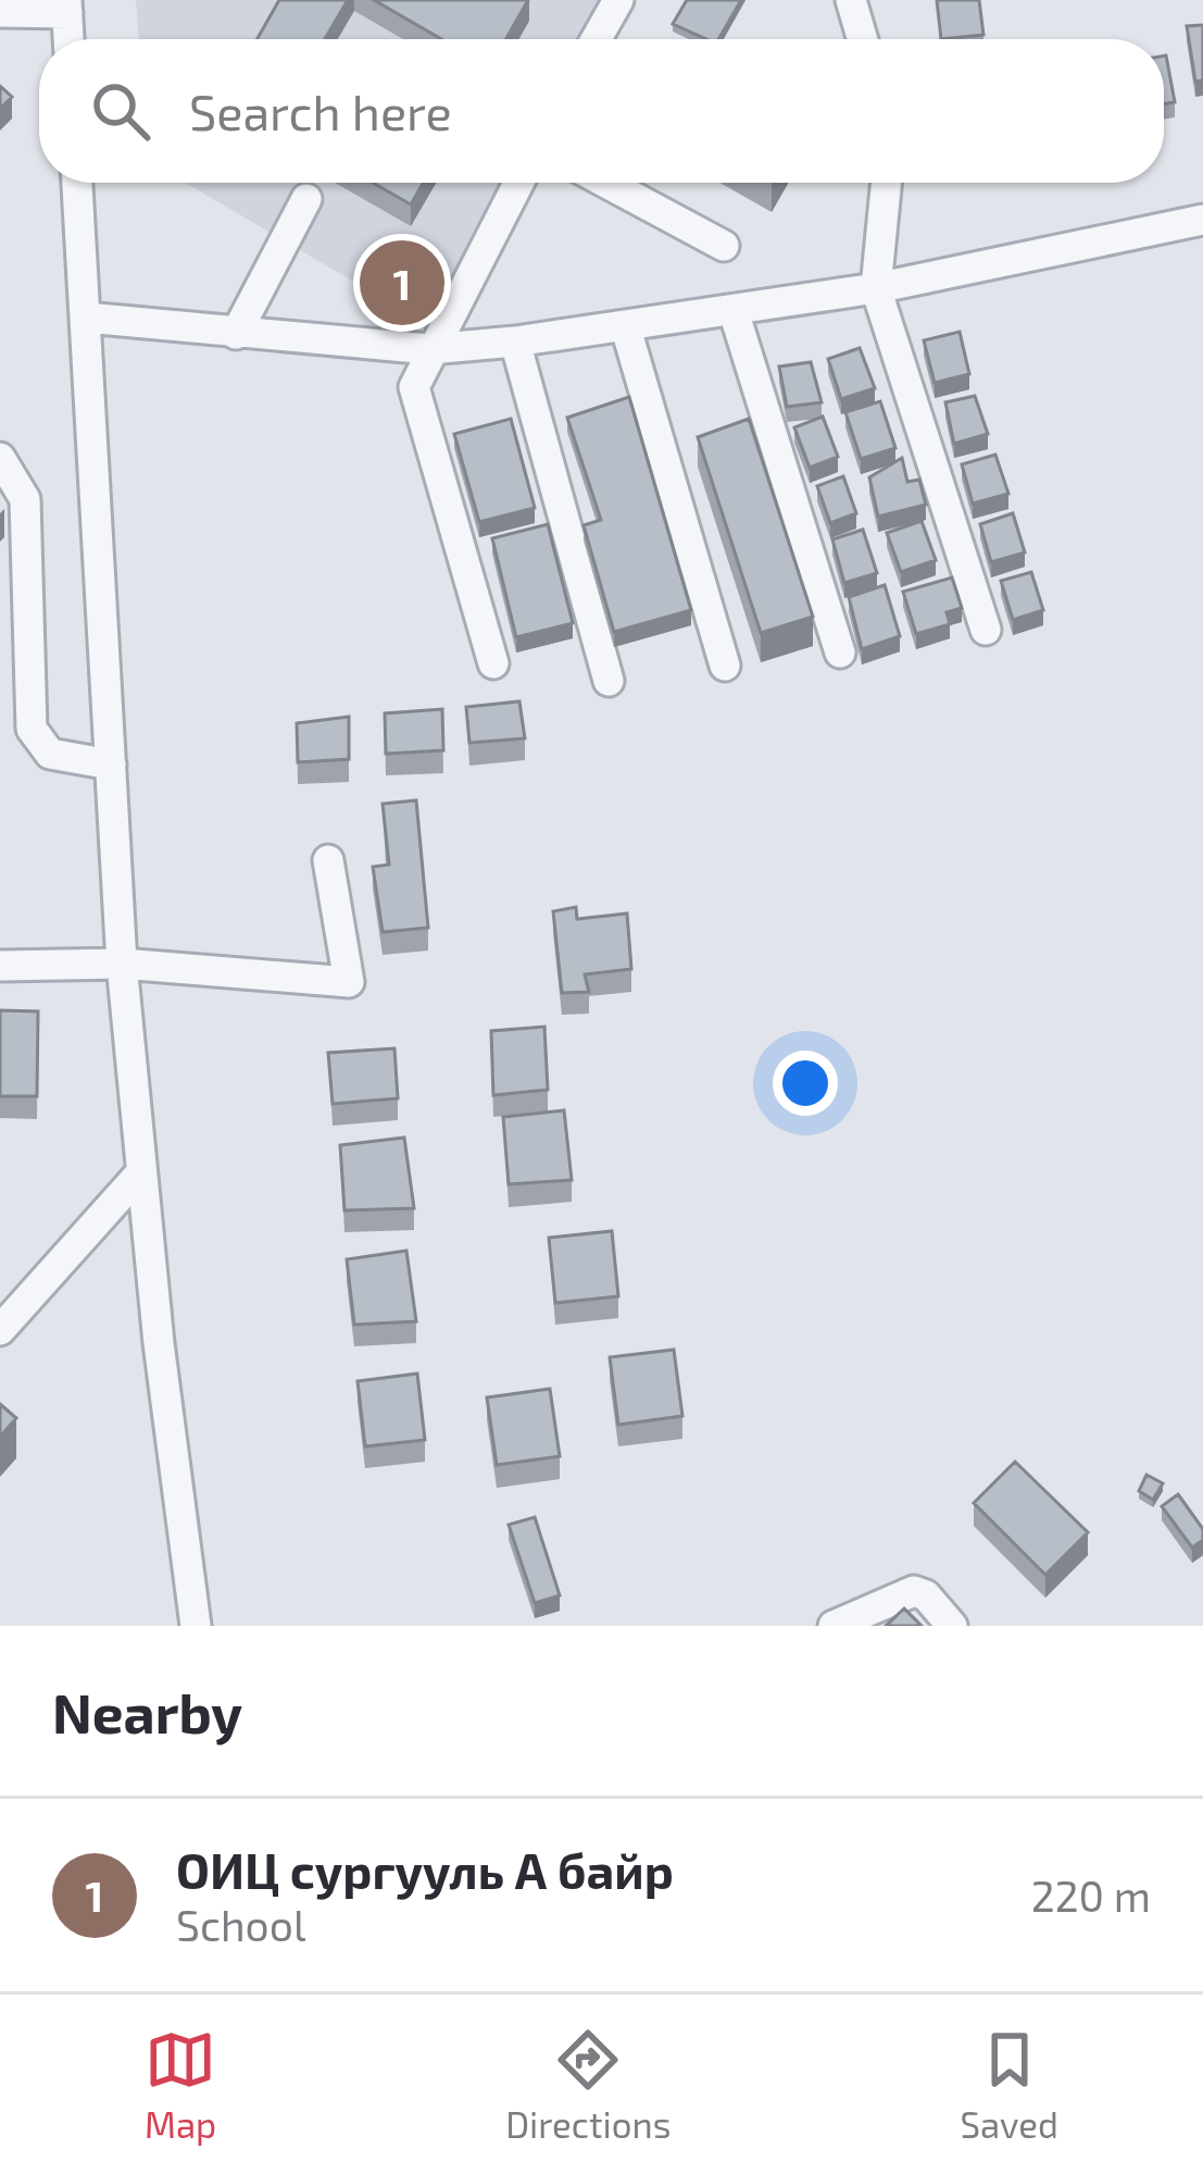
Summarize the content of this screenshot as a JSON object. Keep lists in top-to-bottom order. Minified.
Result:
{"page":{"search":"Search here","pins":"1","heading":"Nearby","list":[{"mark":"1","name":"ОИЦ сургууль А байр","note":"School","value":"220 m"}],"nav":["Map","Directions","Saved"]}}
